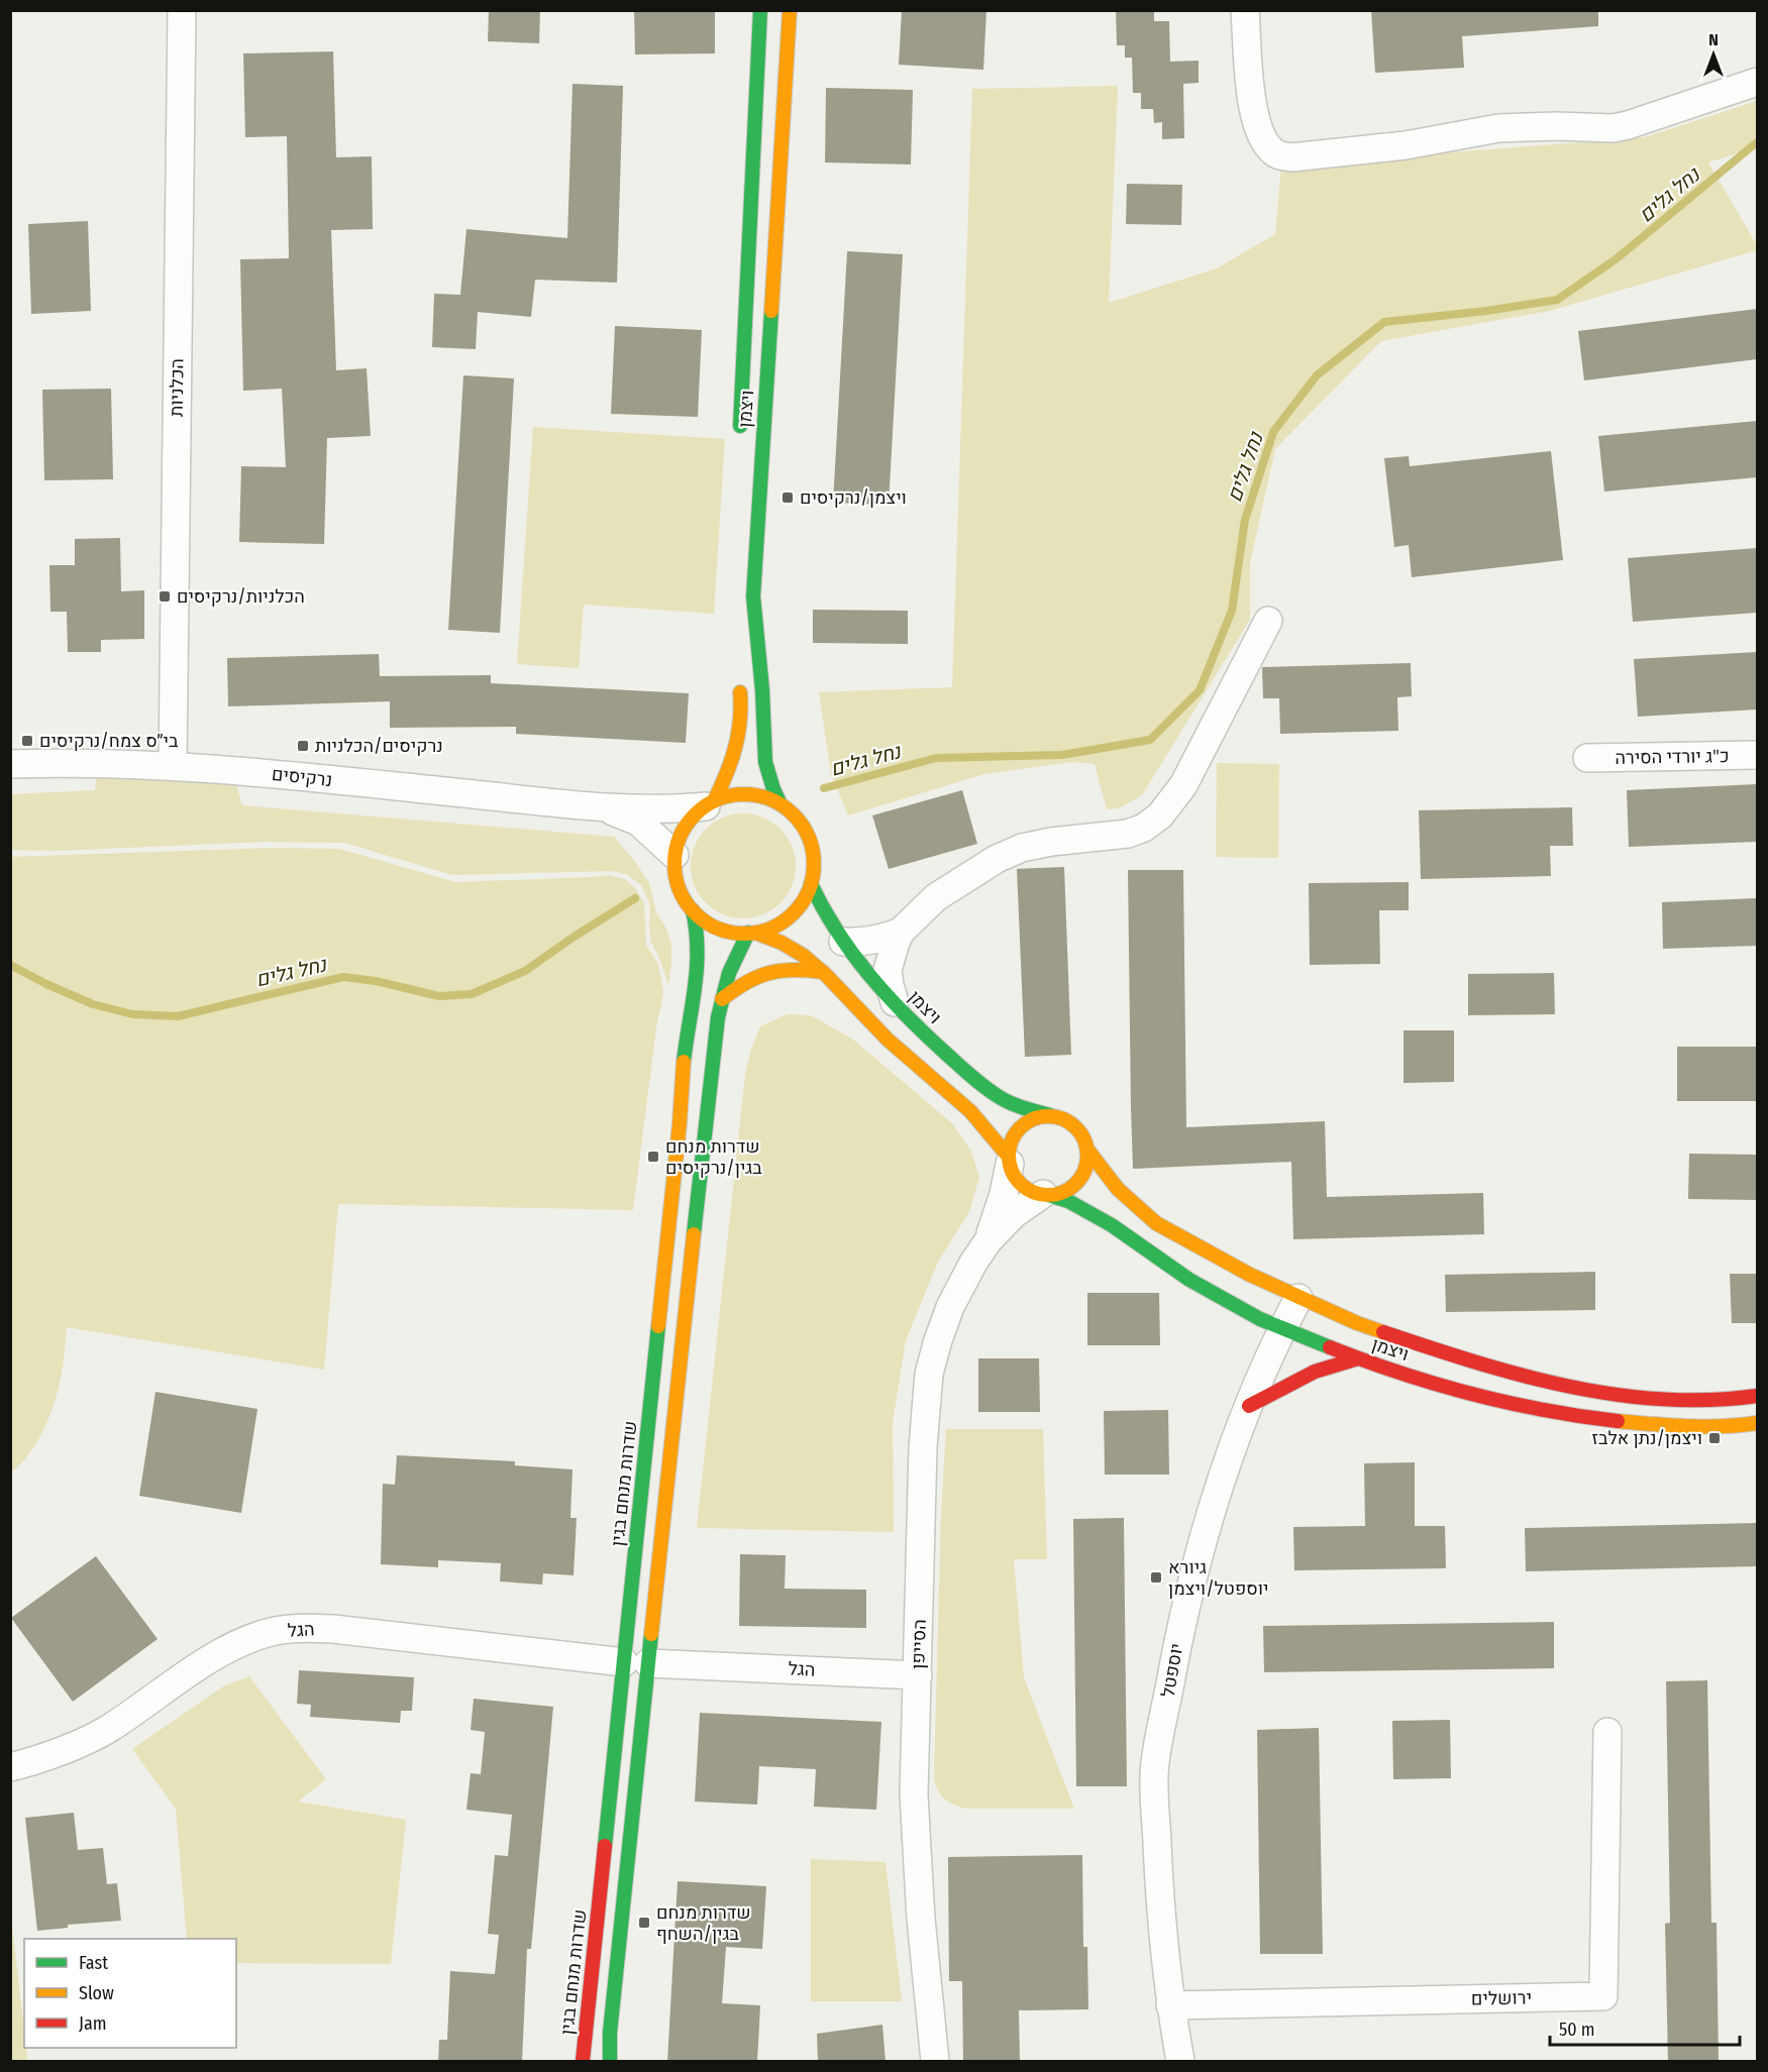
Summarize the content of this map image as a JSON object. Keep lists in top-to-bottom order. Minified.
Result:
{"streets":{"street":["הכלניות","ויצמן","כ\"ג יורדי הסירה","נרקיסים","שדרות מנחם בגין","הגל","הסייפן","יוספטל","ירושלים"]},"crossings":[["הכלניות","נרקיסים"],["ויצמן","נרקיסים"],["ויצמן","שדרות מנחם בגין"],["ויצמן","הסייפן"],["ויצמן","יוספטל"],["נרקיסים","שדרות מנחם בגין"],["שדרות מנחם בגין","הגל"],["הגל","הסייפן"],["יוספטל","ירושלים"]],"water":["נחל גלים"],"places":{"transit":["ויצמן/נרקיסים","הכלניות/נרקיסים","בי״ס צמח/נרקיסים","נרקיסים/הכלניות","שדרות מנחם בגין/נרקיסים","ויצמן/נתן אלבז","גיורא יוספטל/ויצמן","שדרות מנחם בגין/השחף"]},"legend":["Fast","Slow","Jam"],"scale_bar":"50 m","north":"top"}
